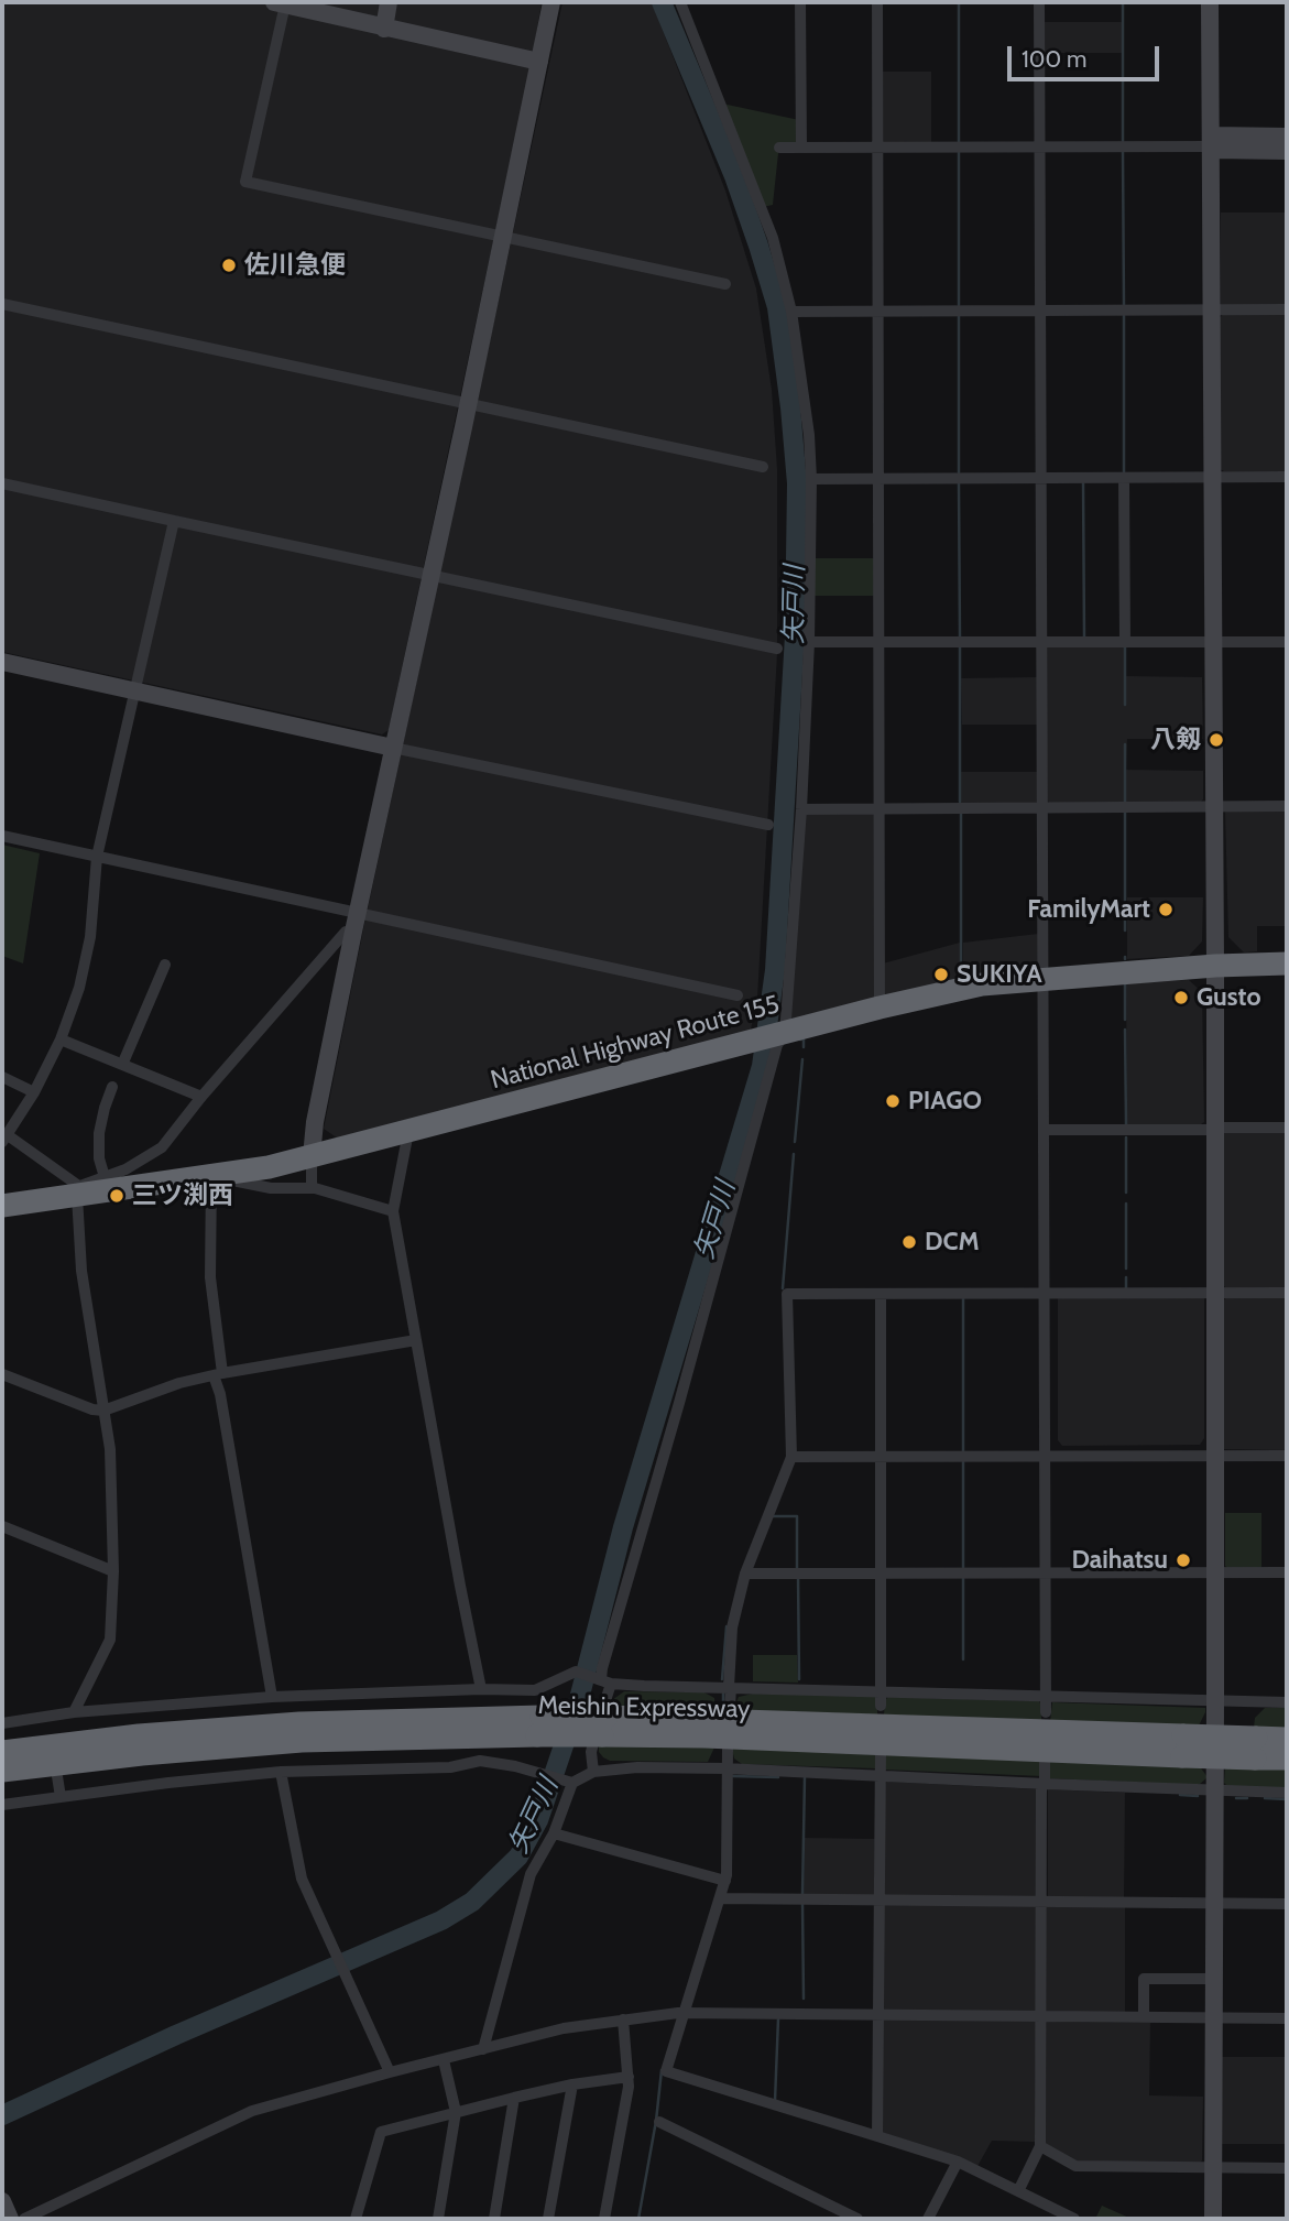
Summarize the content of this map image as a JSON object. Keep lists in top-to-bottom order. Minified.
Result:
{"streets":{"highway":["National Highway Route 155","Meishin Expressway"]},"water":["矢戸川"],"places":["佐川急便","八剱","FamilyMart","SUKIYA","Gusto","PIAGO","三ツ渕西","DCM","Daihatsu"],"scale_bar":"100 m"}
